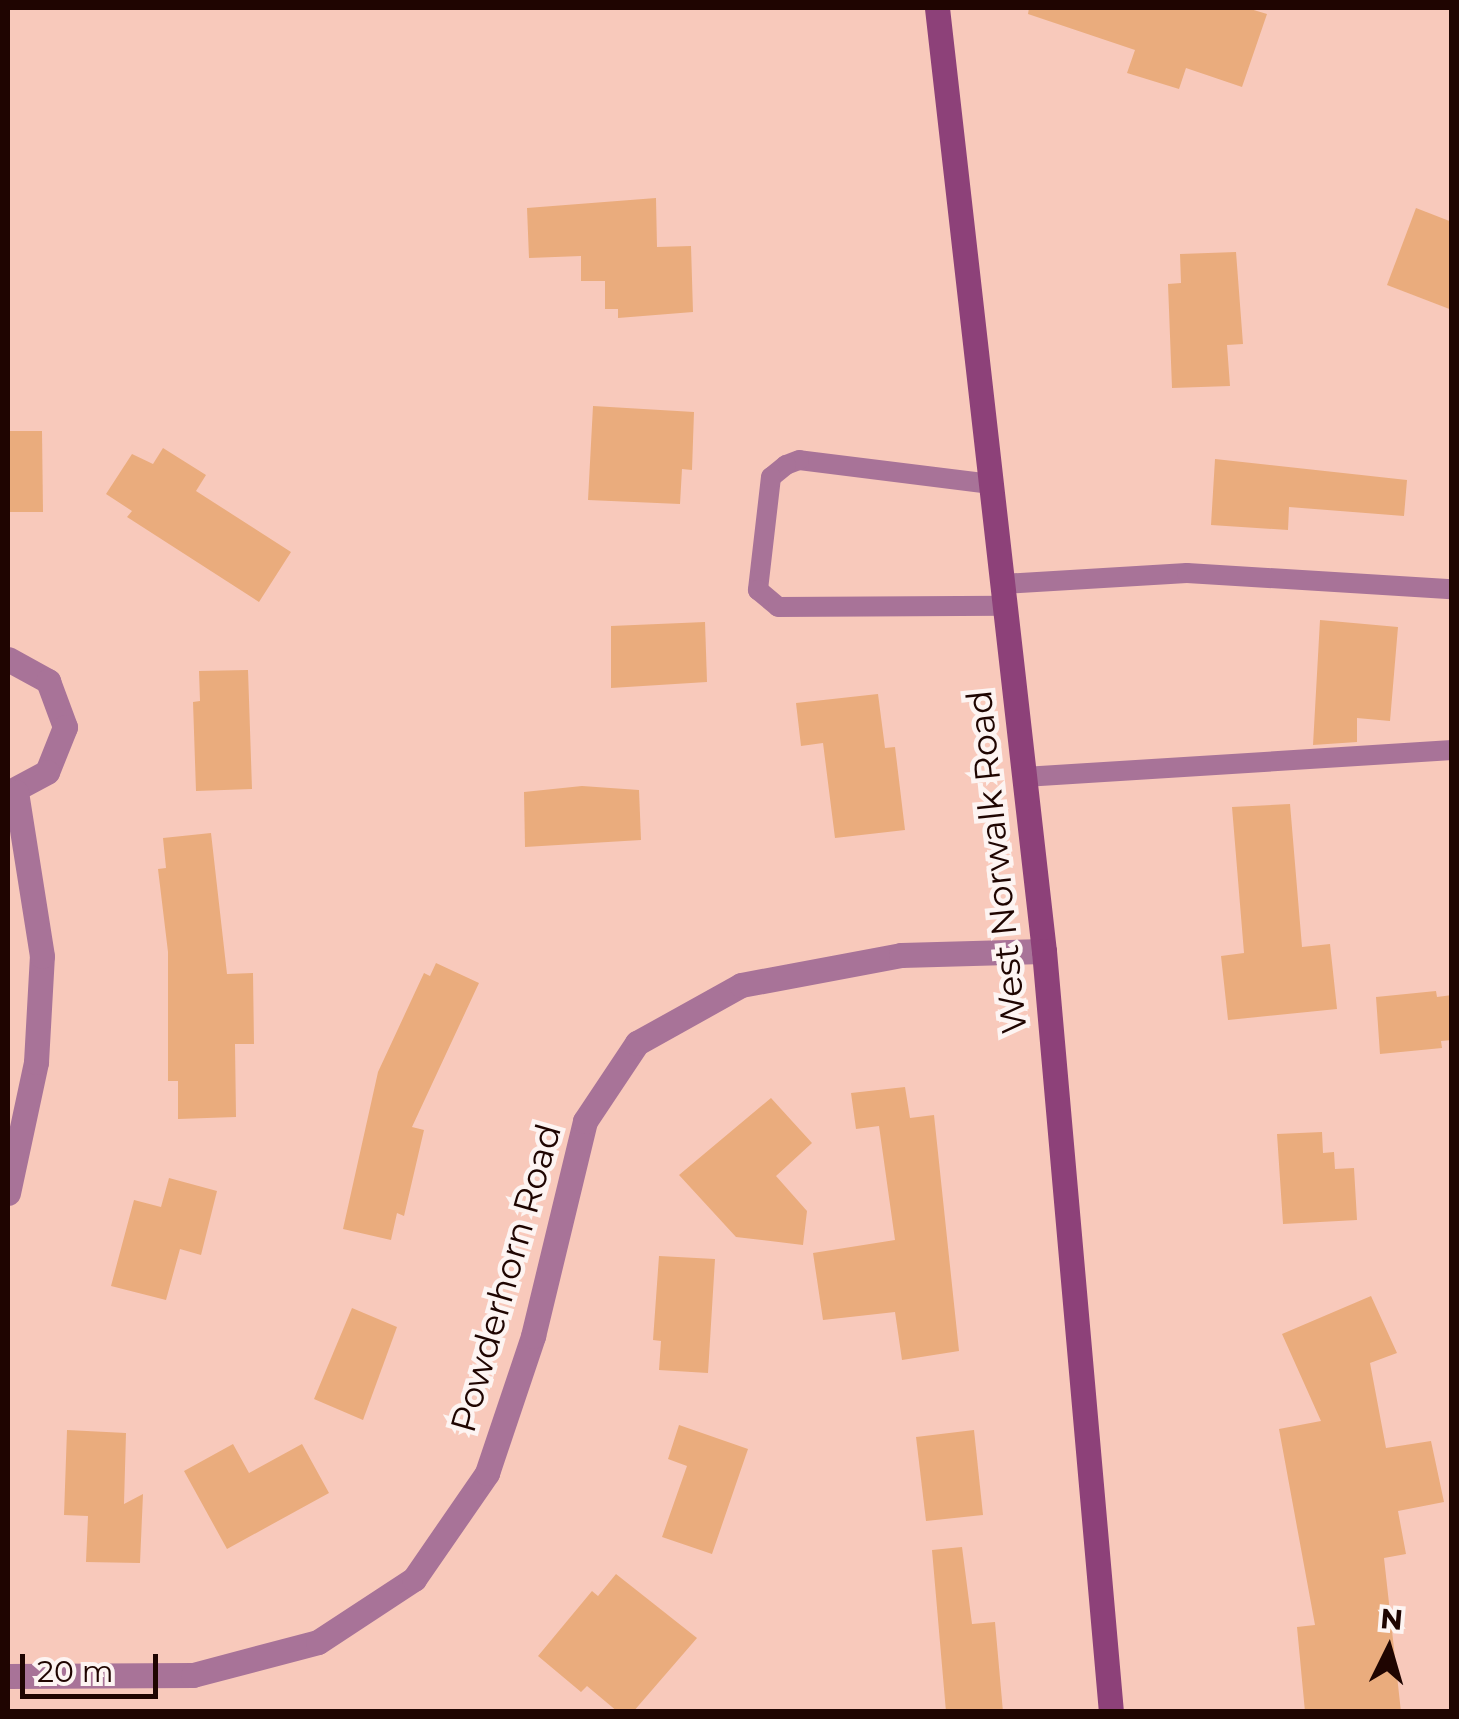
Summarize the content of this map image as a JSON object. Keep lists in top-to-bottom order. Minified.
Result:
{"streets":{"main road":["West Norwalk Road"],"street":["Powderhorn Road"]},"crossings":[["West Norwalk Road","Powderhorn Road"]],"scale_bar":"20 m","north":"top"}
